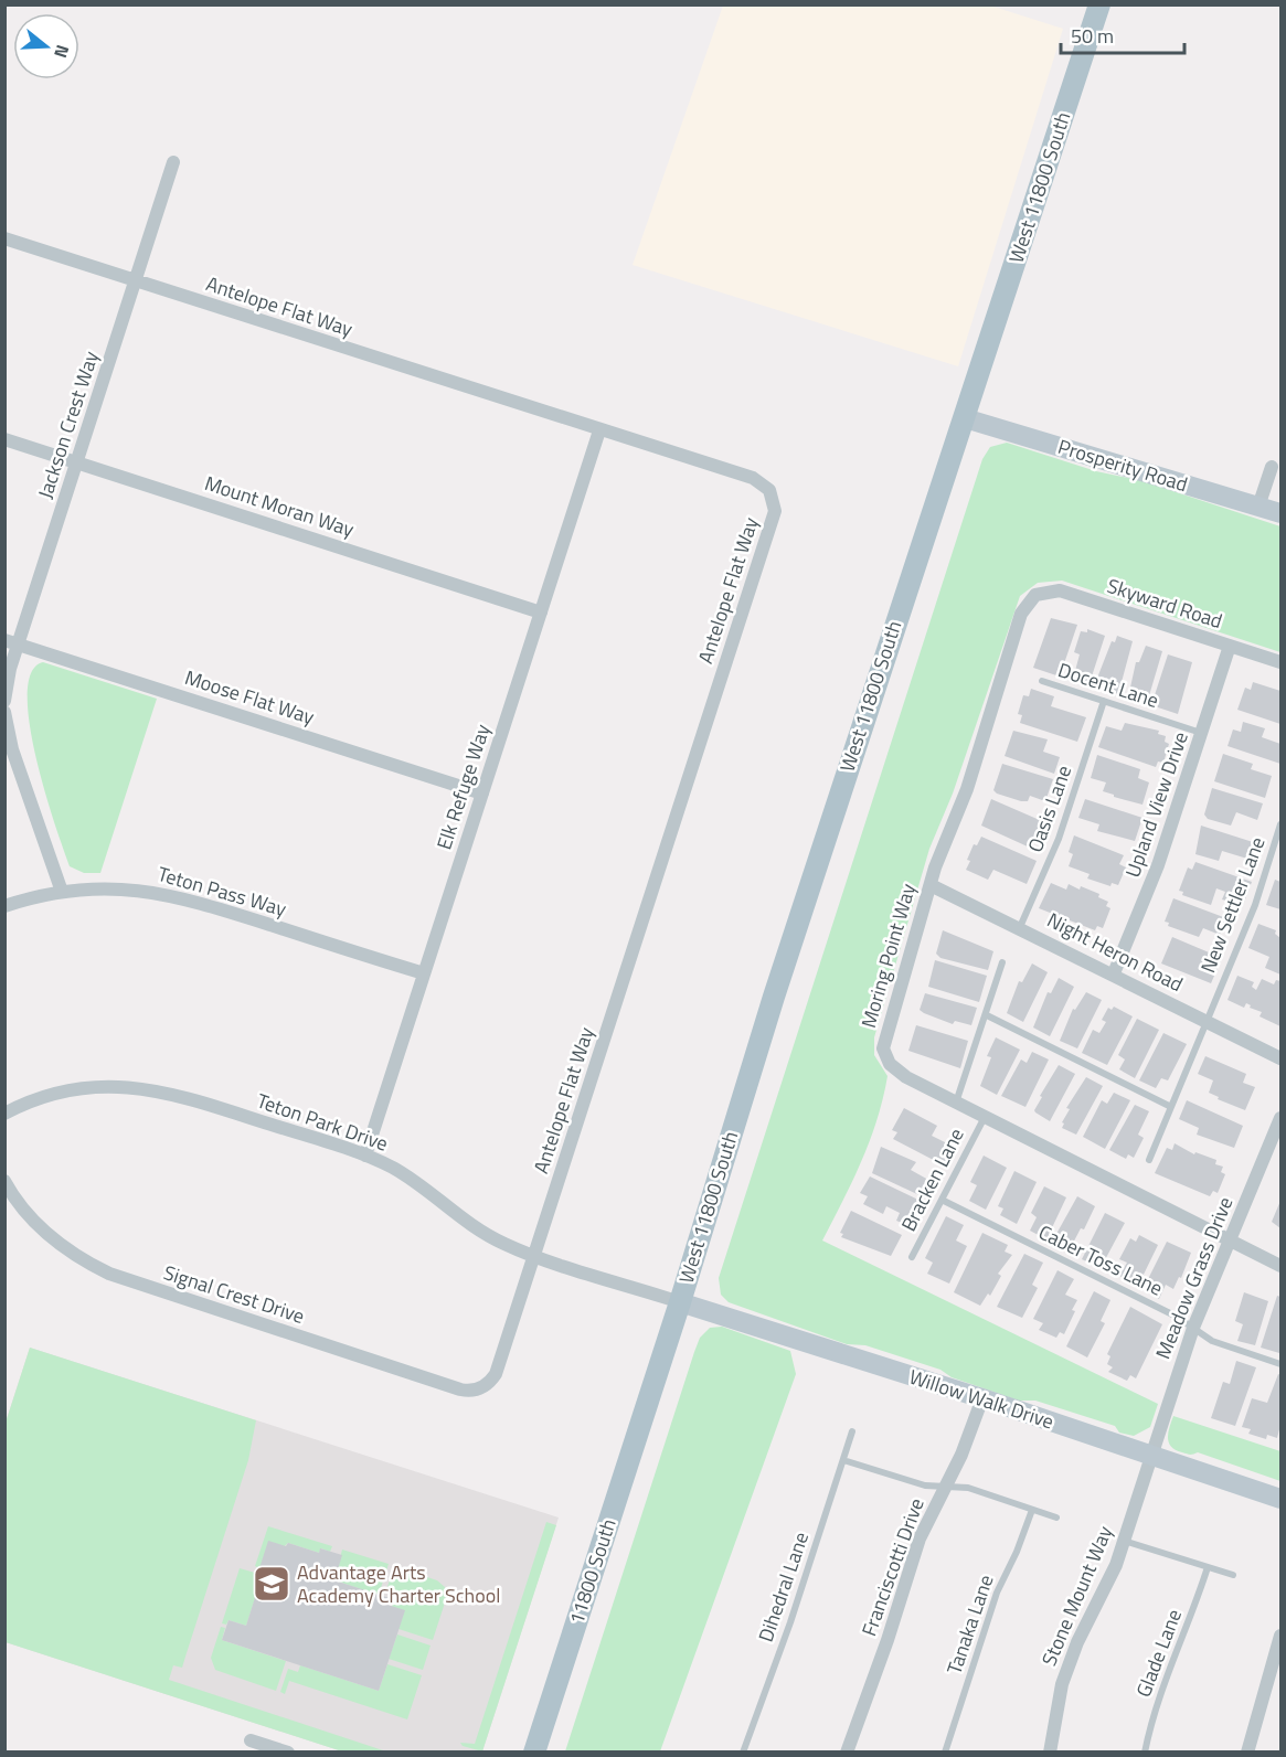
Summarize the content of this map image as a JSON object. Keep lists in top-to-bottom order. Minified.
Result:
{"streets":{"main road":["West 11800 South","11800 South"],"street":["Antelope Flat Way","Jackson Crest Way","Prosperity Road","Mount Moran Way","Skyward Road","Moose Flat Way","Elk Refuge Way","Upland View Drive","Teton Pass Way","Night Heron Road","Moring Point Way","Teton Park Drive","Meadow Grass Drive","Signal Crest Drive","Willow Walk Drive","Franciscotti Drive","Stone Mount Way"],"lane":["Docent Lane","Oasis Lane","New Settler Lane","Bracken Lane","Caber Toss Lane","Dihedral Lane","Tanaka Lane","Glade Lane"]},"crossings":[["West 11800 South","Prosperity Road"],["West 11800 South","Teton Park Drive"],["West 11800 South","Willow Walk Drive"],["West 11800 South","11800 South"],["Antelope Flat Way","Jackson Crest Way"],["Antelope Flat Way","Elk Refuge Way"],["Antelope Flat Way","Teton Park Drive"],["Antelope Flat Way","Signal Crest Drive"],["Jackson Crest Way","Mount Moran Way"],["Jackson Crest Way","Moose Flat Way"],["Mount Moran Way","Elk Refuge Way"],["Skyward Road","Upland View Drive"],["Skyward Road","Moring Point Way"],["Docent Lane","Upland View Drive"],["Docent Lane","Oasis Lane"],["Moose Flat Way","Elk Refuge Way"],["Elk Refuge Way","Teton Pass Way"],["Elk Refuge Way","Teton Park Drive"],["Upland View Drive","Night Heron Road"],["Oasis Lane","Night Heron Road"],["New Settler Lane","Night Heron Road"],["Night Heron Road","Moring Point Way"],["Moring Point Way","Bracken Lane"],["Moring Point Way","Meadow Grass Drive"],["Teton Park Drive","Willow Walk Drive"],["Bracken Lane","Caber Toss Lane"],["Caber Toss Lane","Meadow Grass Drive"],["Meadow Grass Drive","Willow Walk Drive"],["Meadow Grass Drive","Stone Mount Way"],["Willow Walk Drive","Franciscotti Drive"],["Willow Walk Drive","Stone Mount Way"]],"places":{"school or university":["Advantage Arts Academy Charter School"]},"scale_bar":"50 m","north":"right"}
